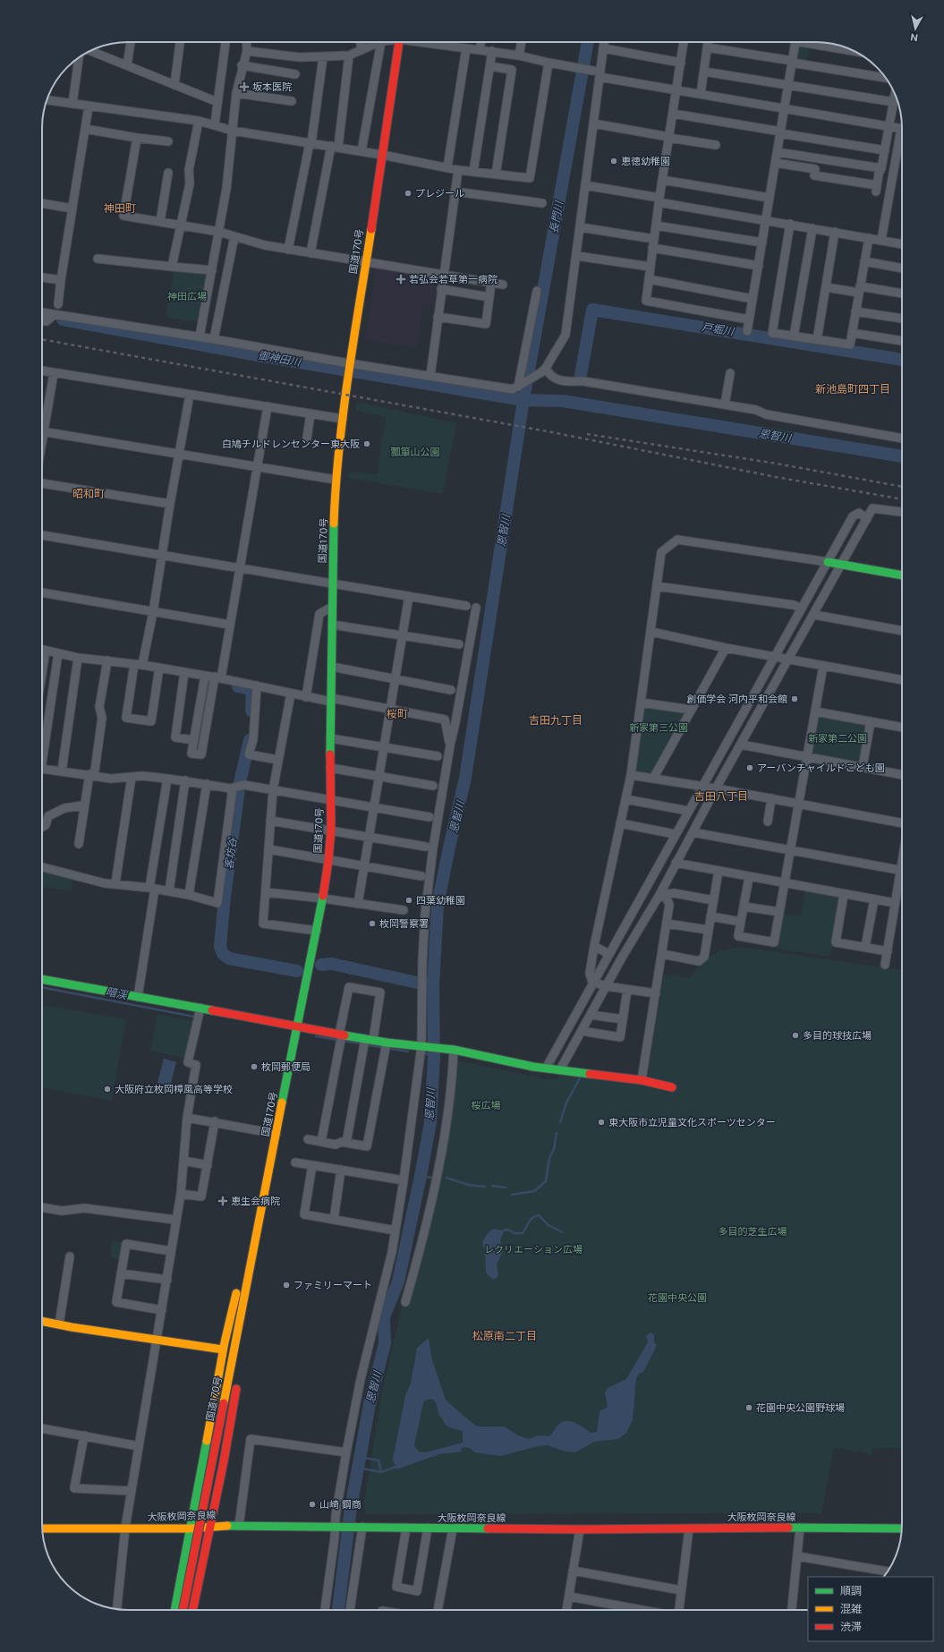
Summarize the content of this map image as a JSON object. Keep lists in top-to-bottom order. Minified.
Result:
{"streets":{"main road":["国道170号","大阪枚岡奈良線"]},"districts":["神田町","新池島町四丁目","昭和町","桜町","吉田九丁目","吉田八丁目","松原南二丁目"],"water":["長門川","戸堀川","御神田川","恩智川","客坊谷","暗渓"],"parks":["神田広場","瓢箪山公園","新家第三公園","新家第二公園","桜広場","多目的芝生広場","レクリエーション広場","花園中央公園"],"places":{"health":["坂本医院","若弘会若草第一病院","恵生会病院"],"other":["恵徳幼稚園","プレジール","白鳩チルドレンセンター東大阪","創価学会 河内平和会館","アーバンチャイルドこども園","四葉幼稚園","枚岡警察署","多目的球技広場","枚岡郵便局","大阪府立枚岡樟風高等学校","東大阪市立児童文化スポーツセンター","ファミリーマート","花園中央公園野球場","山崎 鋼商"]},"legend":["順調","混雑","渋滞"],"north":"bottom"}
